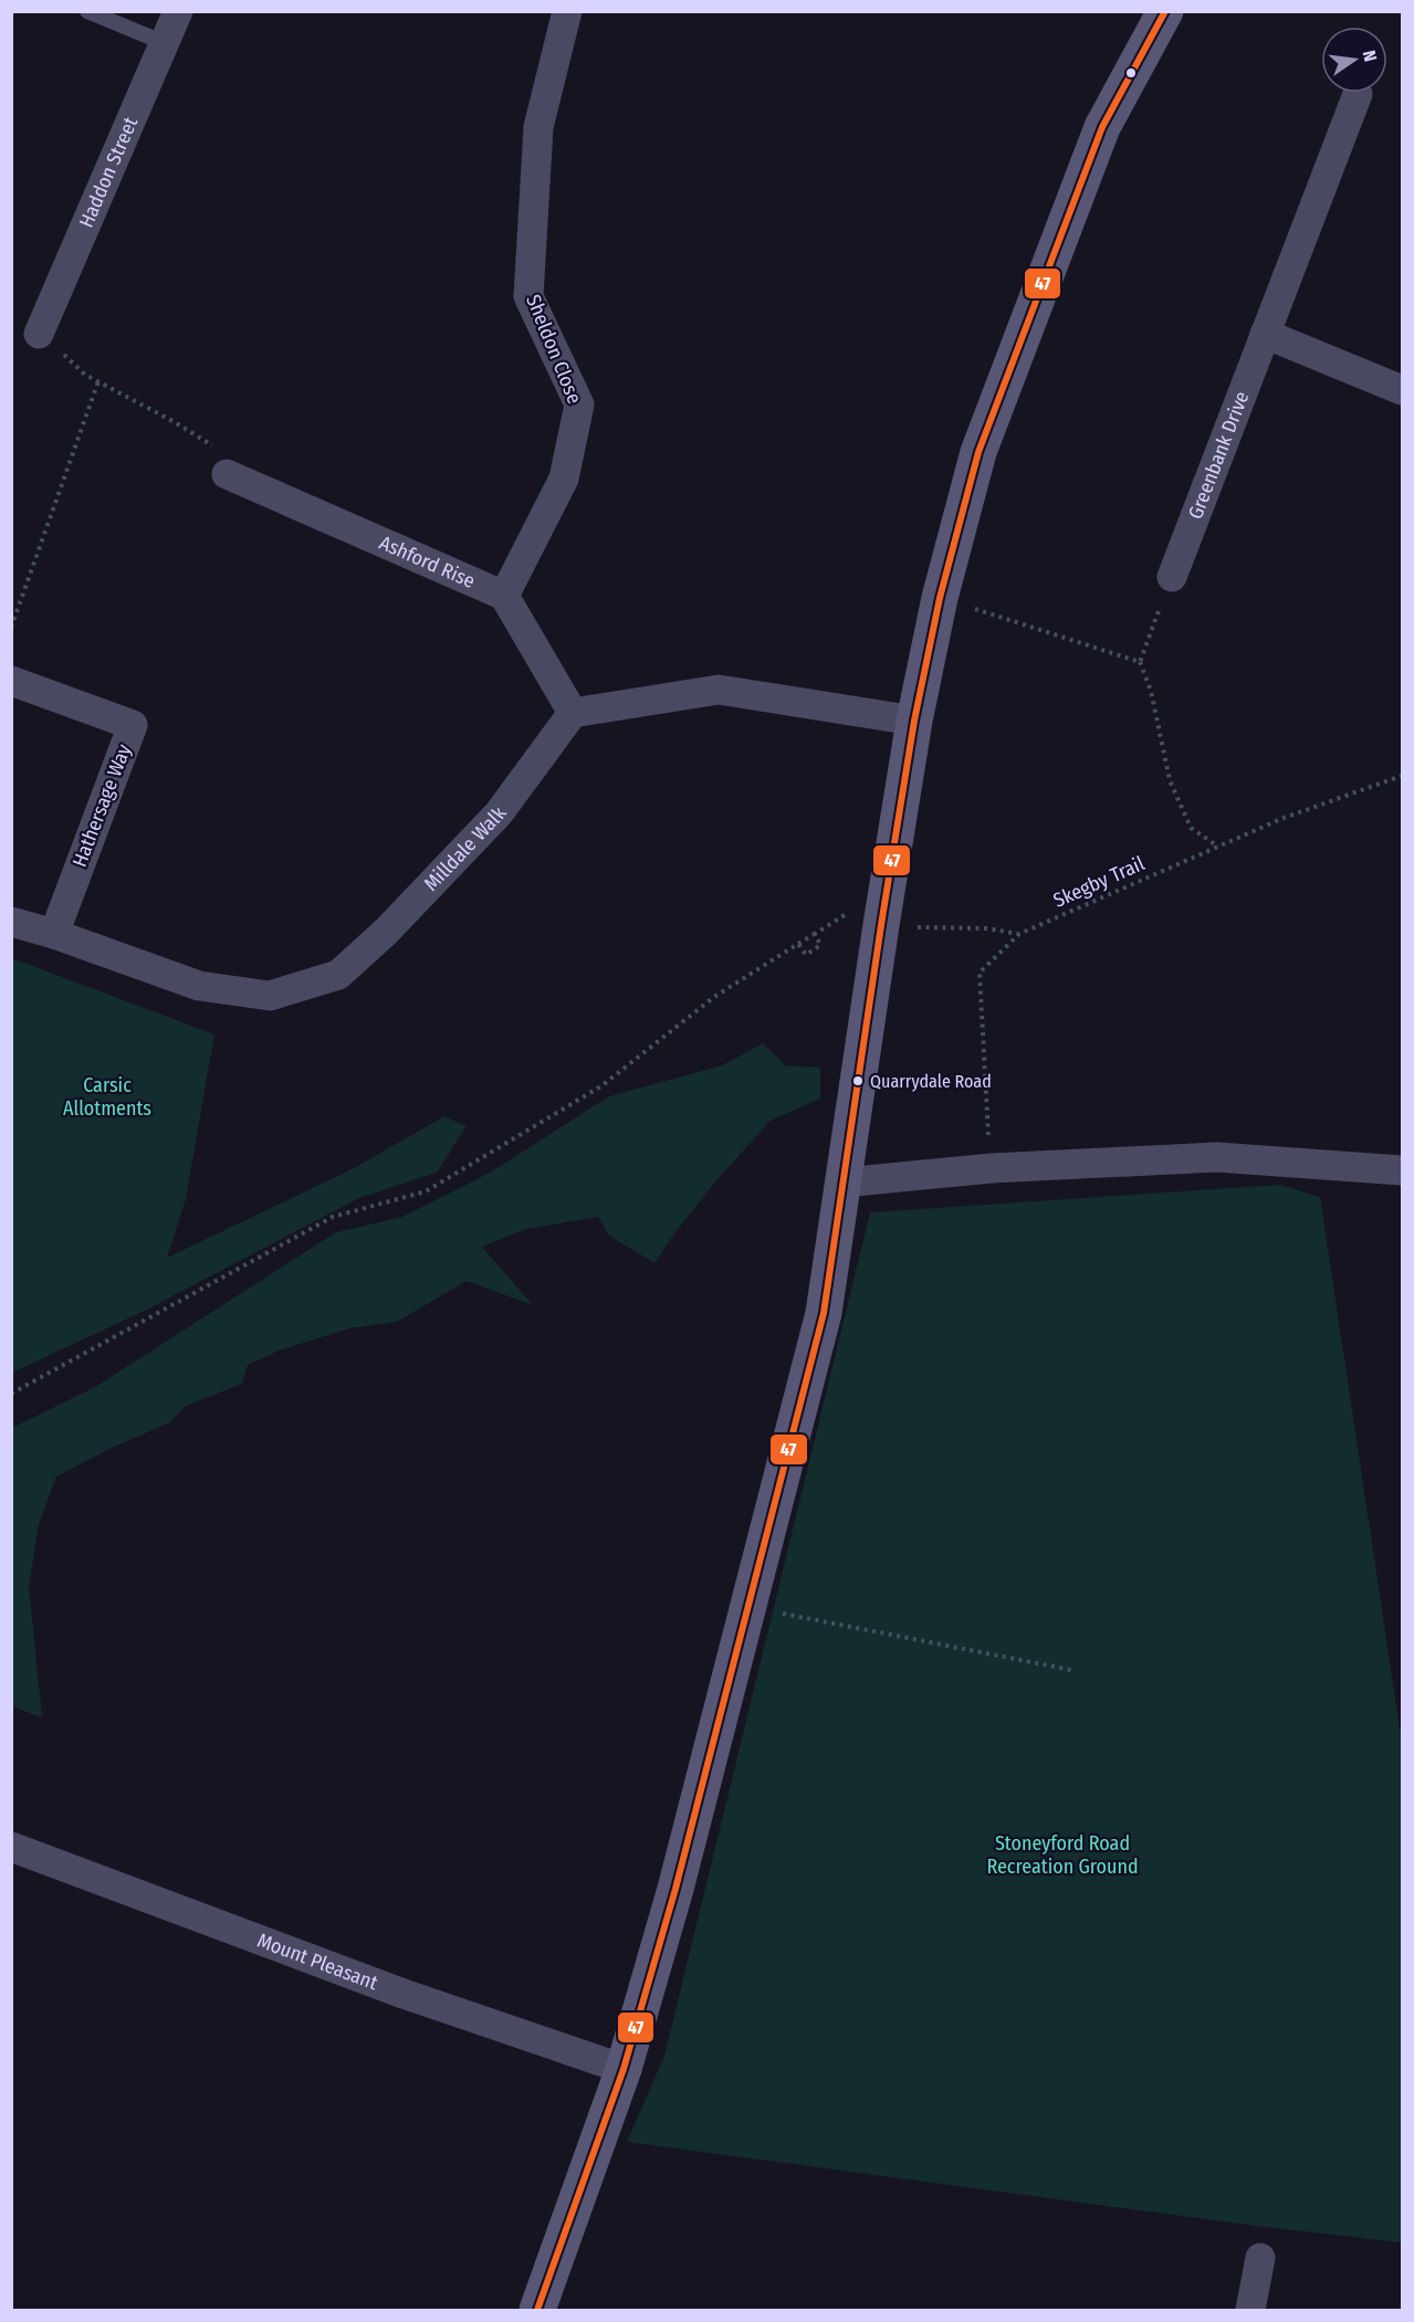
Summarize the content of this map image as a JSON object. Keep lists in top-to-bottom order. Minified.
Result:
{"streets":{"street":["Haddon Street","Sheldon Close","Greenbank Drive","Ashford Rise","Hathersage Way","Milldale Walk","Mount Pleasant"],"path":["Skegby Trail"]},"crossings":[["Sheldon Close","Ashford Rise"],["Hathersage Way","Milldale Walk"]],"parks":["Carsic Allotments","Stoneyford Road Recreation Ground"],"places":["Quarrydale Road"],"lines":["transit line 47"],"north":"right"}
